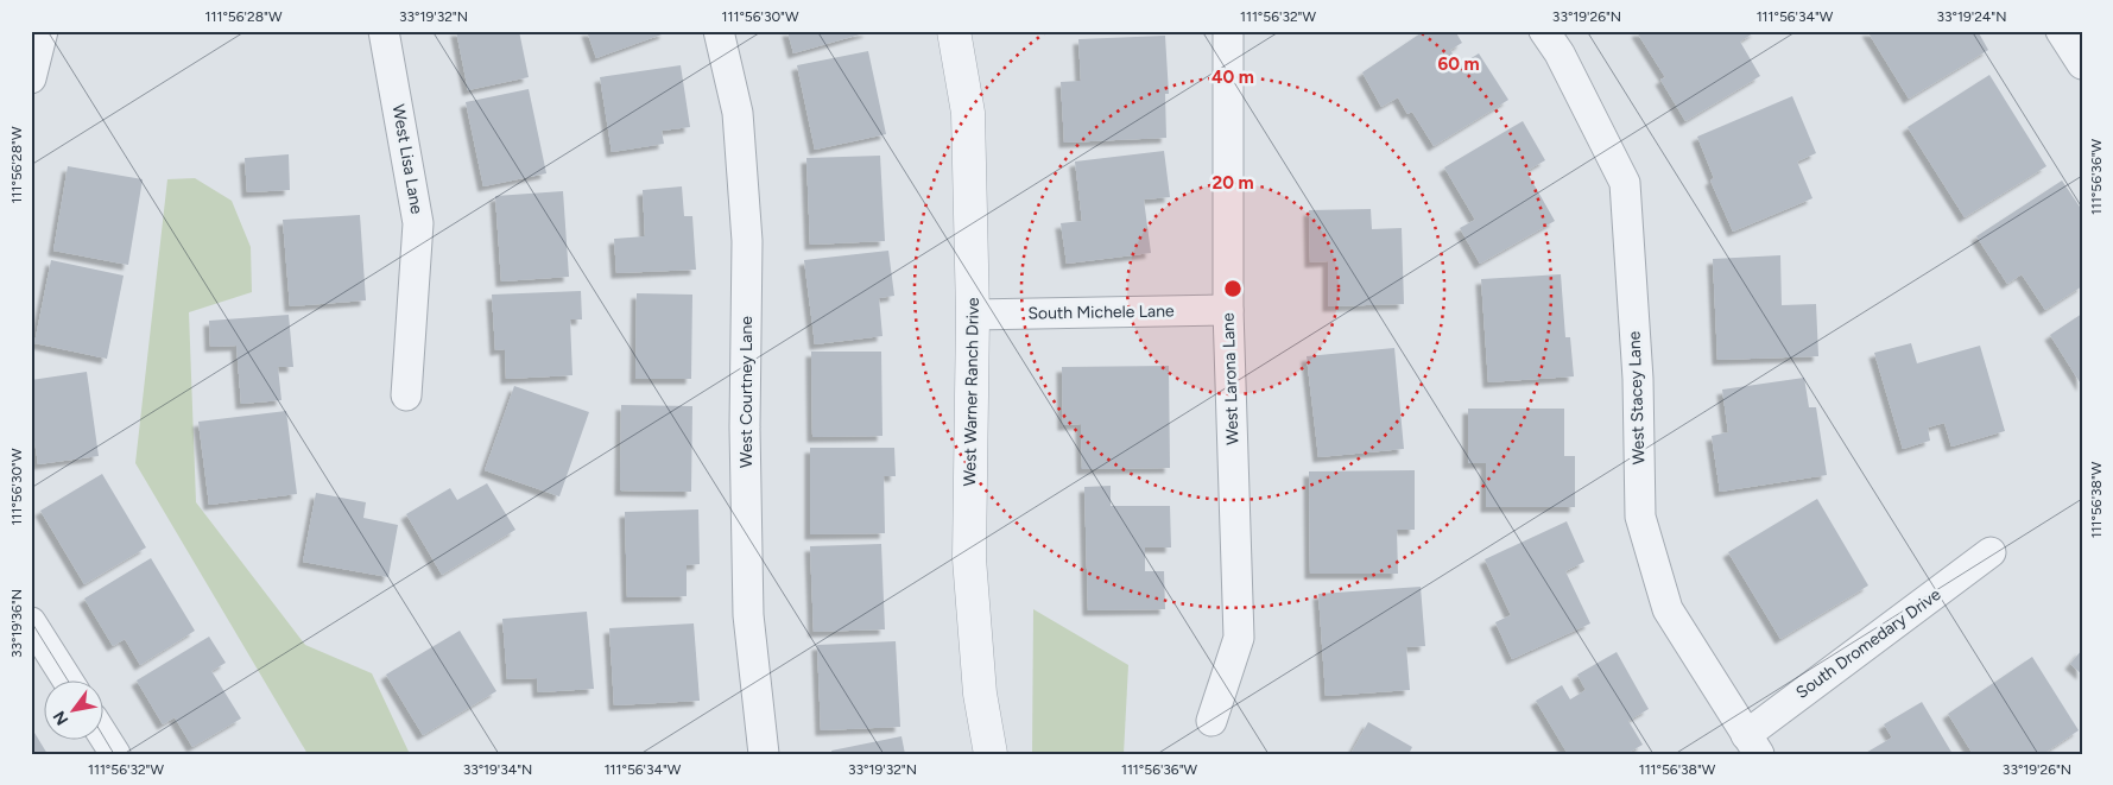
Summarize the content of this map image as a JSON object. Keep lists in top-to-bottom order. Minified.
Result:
{"streets":{"street":["West Lisa Lane","South Michele Lane","West Larona Lane","West Courtney Lane","West Warner Ranch Drive","West Stacey Lane","South Dromedary Drive"]},"crossings":[["South Michele Lane","West Larona Lane"],["South Michele Lane","West Warner Ranch Drive"],["West Stacey Lane","South Dromedary Drive"]],"north":"bottom left","coordinates":["111°56'28\"W","33°19'32\"N","111°56'30\"W","111°56'32\"W","33°19'26\"N","111°56'34\"W","33°19'24\"N","111°56'36\"W","111°56'38\"W","33°19'36\"N","33°19'34\"N"],"rings":["60 m","40 m","20 m"]}
